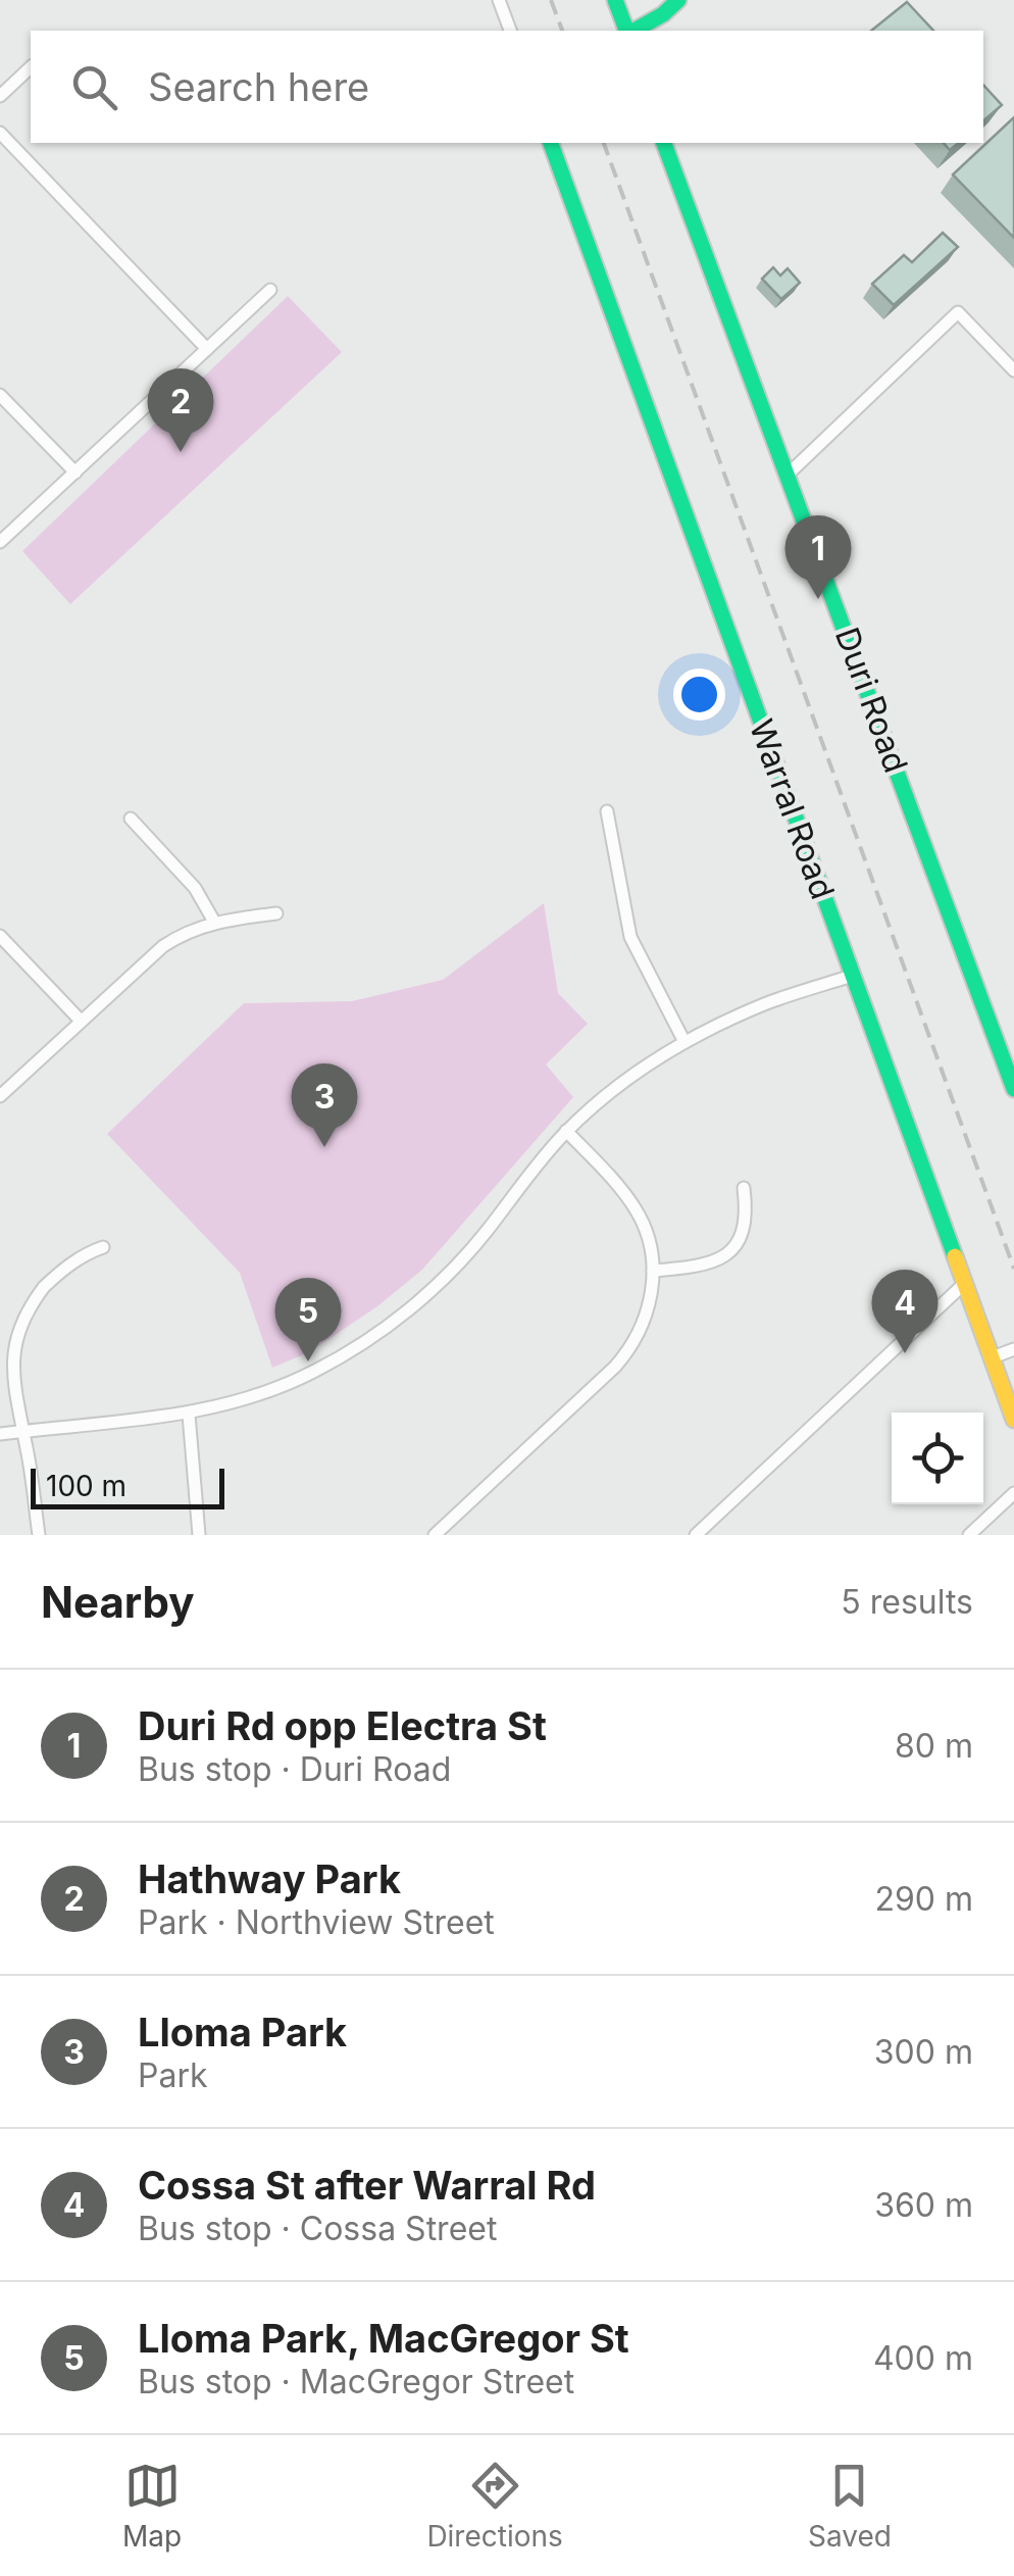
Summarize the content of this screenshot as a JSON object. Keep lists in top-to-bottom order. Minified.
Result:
{"streets":{"street":["Duri Road","Warral Road"]},"scale_bar":"100 m","page":{"search":"Search here","pins":["2","1","3","4","5"],"scale":"100 m","heading":["Nearby","5 results"],"list":[{"mark":"1","name":"Duri Rd opp Electra St","note":"Bus stop · Duri Road","value":"80 m"},{"mark":"2","name":"Hathway Park","note":"Park · Northview Street","value":"290 m"},{"mark":"3","name":"Lloma Park","note":"Park","value":"300 m"},{"mark":"4","name":"Cossa St after Warral Rd","note":"Bus stop · Cossa Street","value":"360 m"},{"mark":"5","name":"Lloma Park, MacGregor St","note":"Bus stop · MacGregor Street","value":"400 m"}],"nav":["Map","Directions","Saved"]}}
